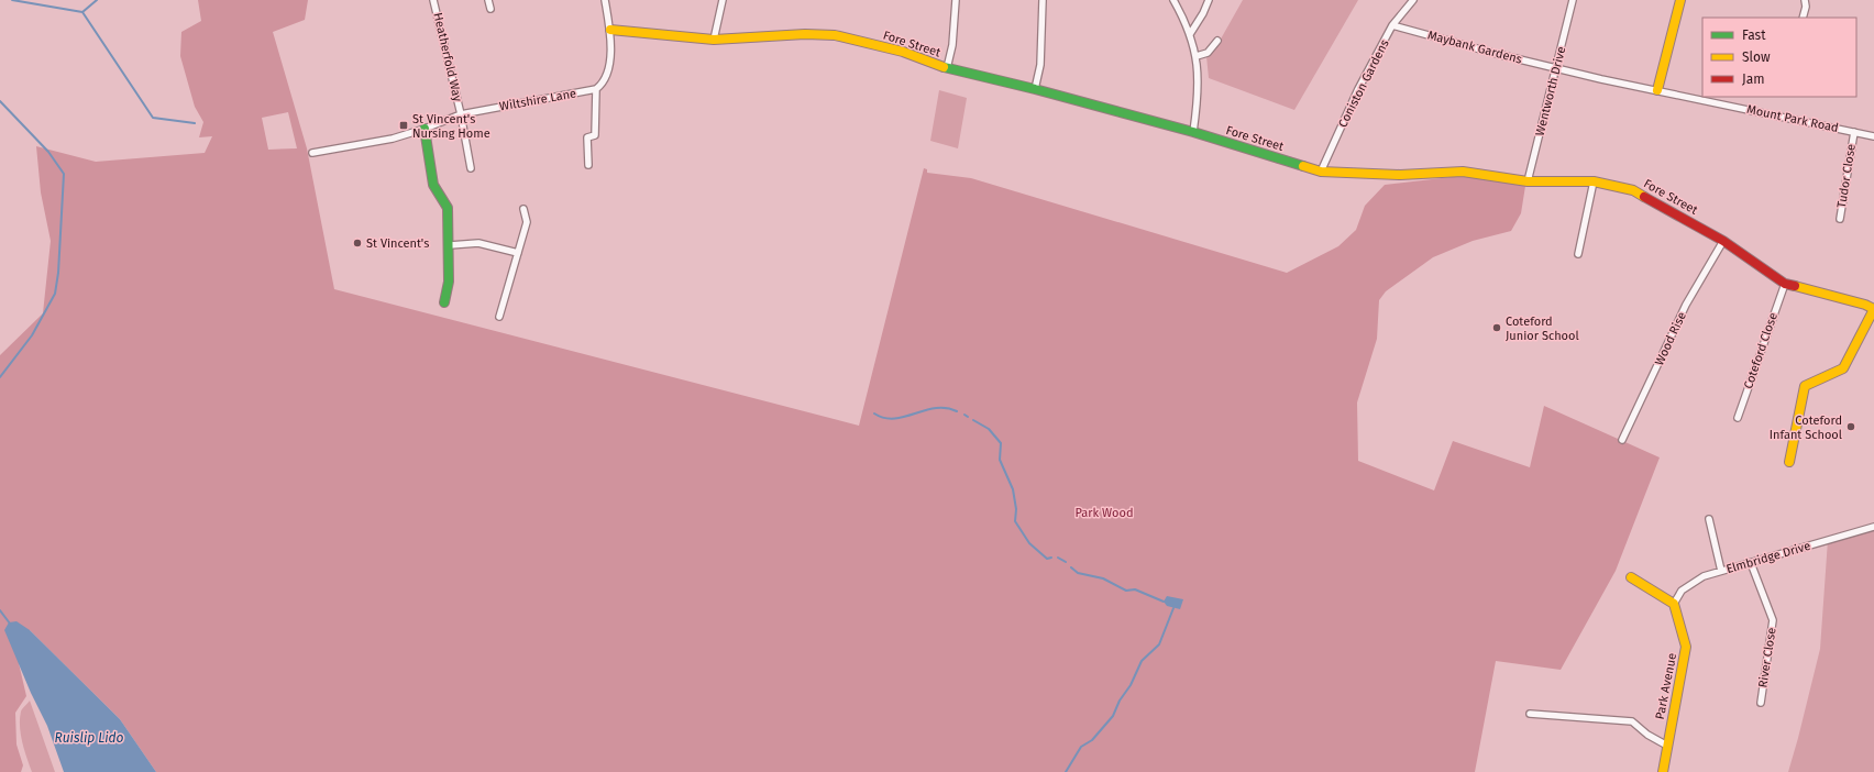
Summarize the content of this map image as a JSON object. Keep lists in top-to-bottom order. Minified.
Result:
{"streets":{"street":["Fore Street","Maybank Gardens","Heatherfold Way","Coniston Gardens","Wentworth Drive","Wiltshire Lane","Mount Park Road","Tudor Close","Wood Rise","Coteford Close","Elmbridge Drive","River Close","Park Avenue"]},"crossings":[["Fore Street","Coniston Gardens"],["Fore Street","Wentworth Drive"],["Fore Street","Wood Rise"],["Fore Street","Coteford Close"],["Maybank Gardens","Coniston Gardens"],["Maybank Gardens","Wentworth Drive"],["Maybank Gardens","Mount Park Road"],["Heatherfold Way","Wiltshire Lane"],["Wentworth Drive","Mount Park Road"],["Mount Park Road","Tudor Close"],["Elmbridge Drive","River Close"],["Elmbridge Drive","Park Avenue"]],"water":["Ruislip Lido"],"parks":["Park Wood"],"places":{"transit":["St Vincent's Nursing Home"],"other":["St Vincent's","Coteford Junior School","Coteford Infant School"]},"legend":["Fast","Slow","Jam"]}
